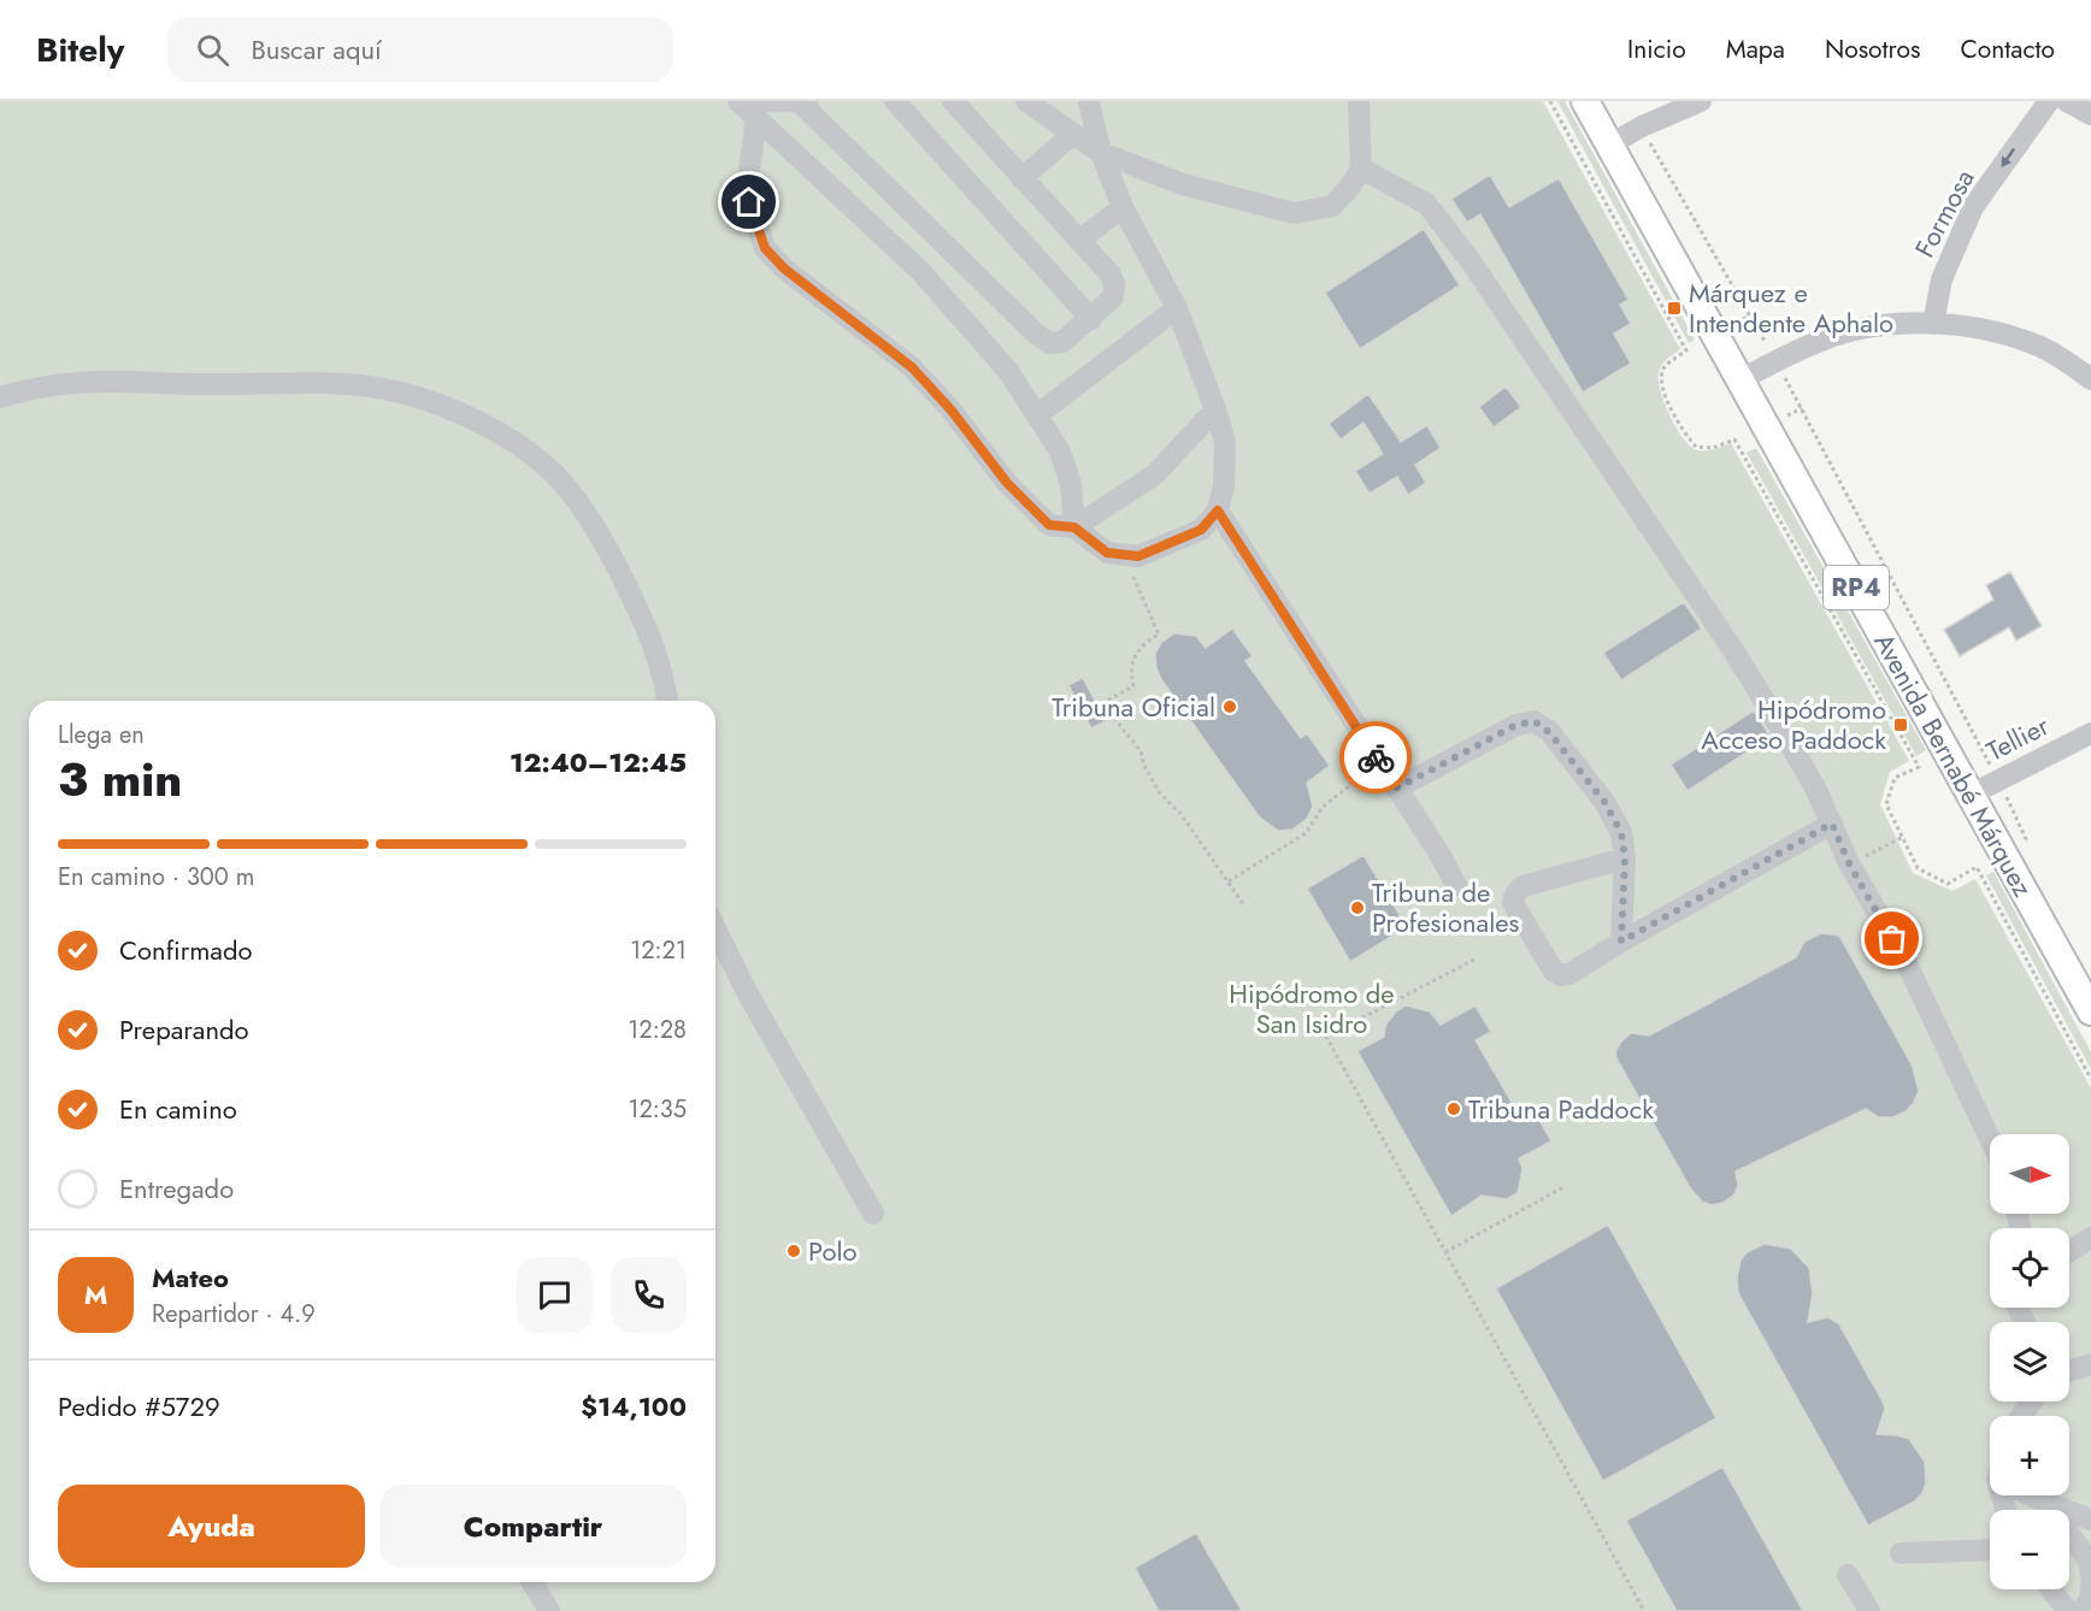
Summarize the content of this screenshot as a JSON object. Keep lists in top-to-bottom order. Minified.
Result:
{"streets":{"main road":["RP4","Avenida Bernabé Márquez"],"street":["Formosa","Tellier"]},"crossings":[["Tellier","Avenida Bernabé Márquez"]],"one_way":["Formosa"],"parks":["Hipódromo de San Isidro"],"places":{"transit":["Márquez e Intendente Aphalo","Hipódromo Acceso Paddock"],"other":["Tribuna Oficial","Tribuna de Profesionales","Tribuna Paddock","Polo"]},"north":"right","page":{"header":"Bitely","search":"Buscar aquí","nav":["Inicio","Mapa","Nosotros","Contacto"],"heading":["3 min","Llega en","12:40–12:45"],"panel":["Mateo","Repartidor · 4.9","Pedido #5729","$14,100"],"bar":"En camino · 300 m","list":[["Confirmado","12:21"],["Preparando","12:28"],["En camino","12:35"],"Entregado"],"map_buttons":["+","−"],"round":"M","buttons":["Ayuda","Compartir"]}}
